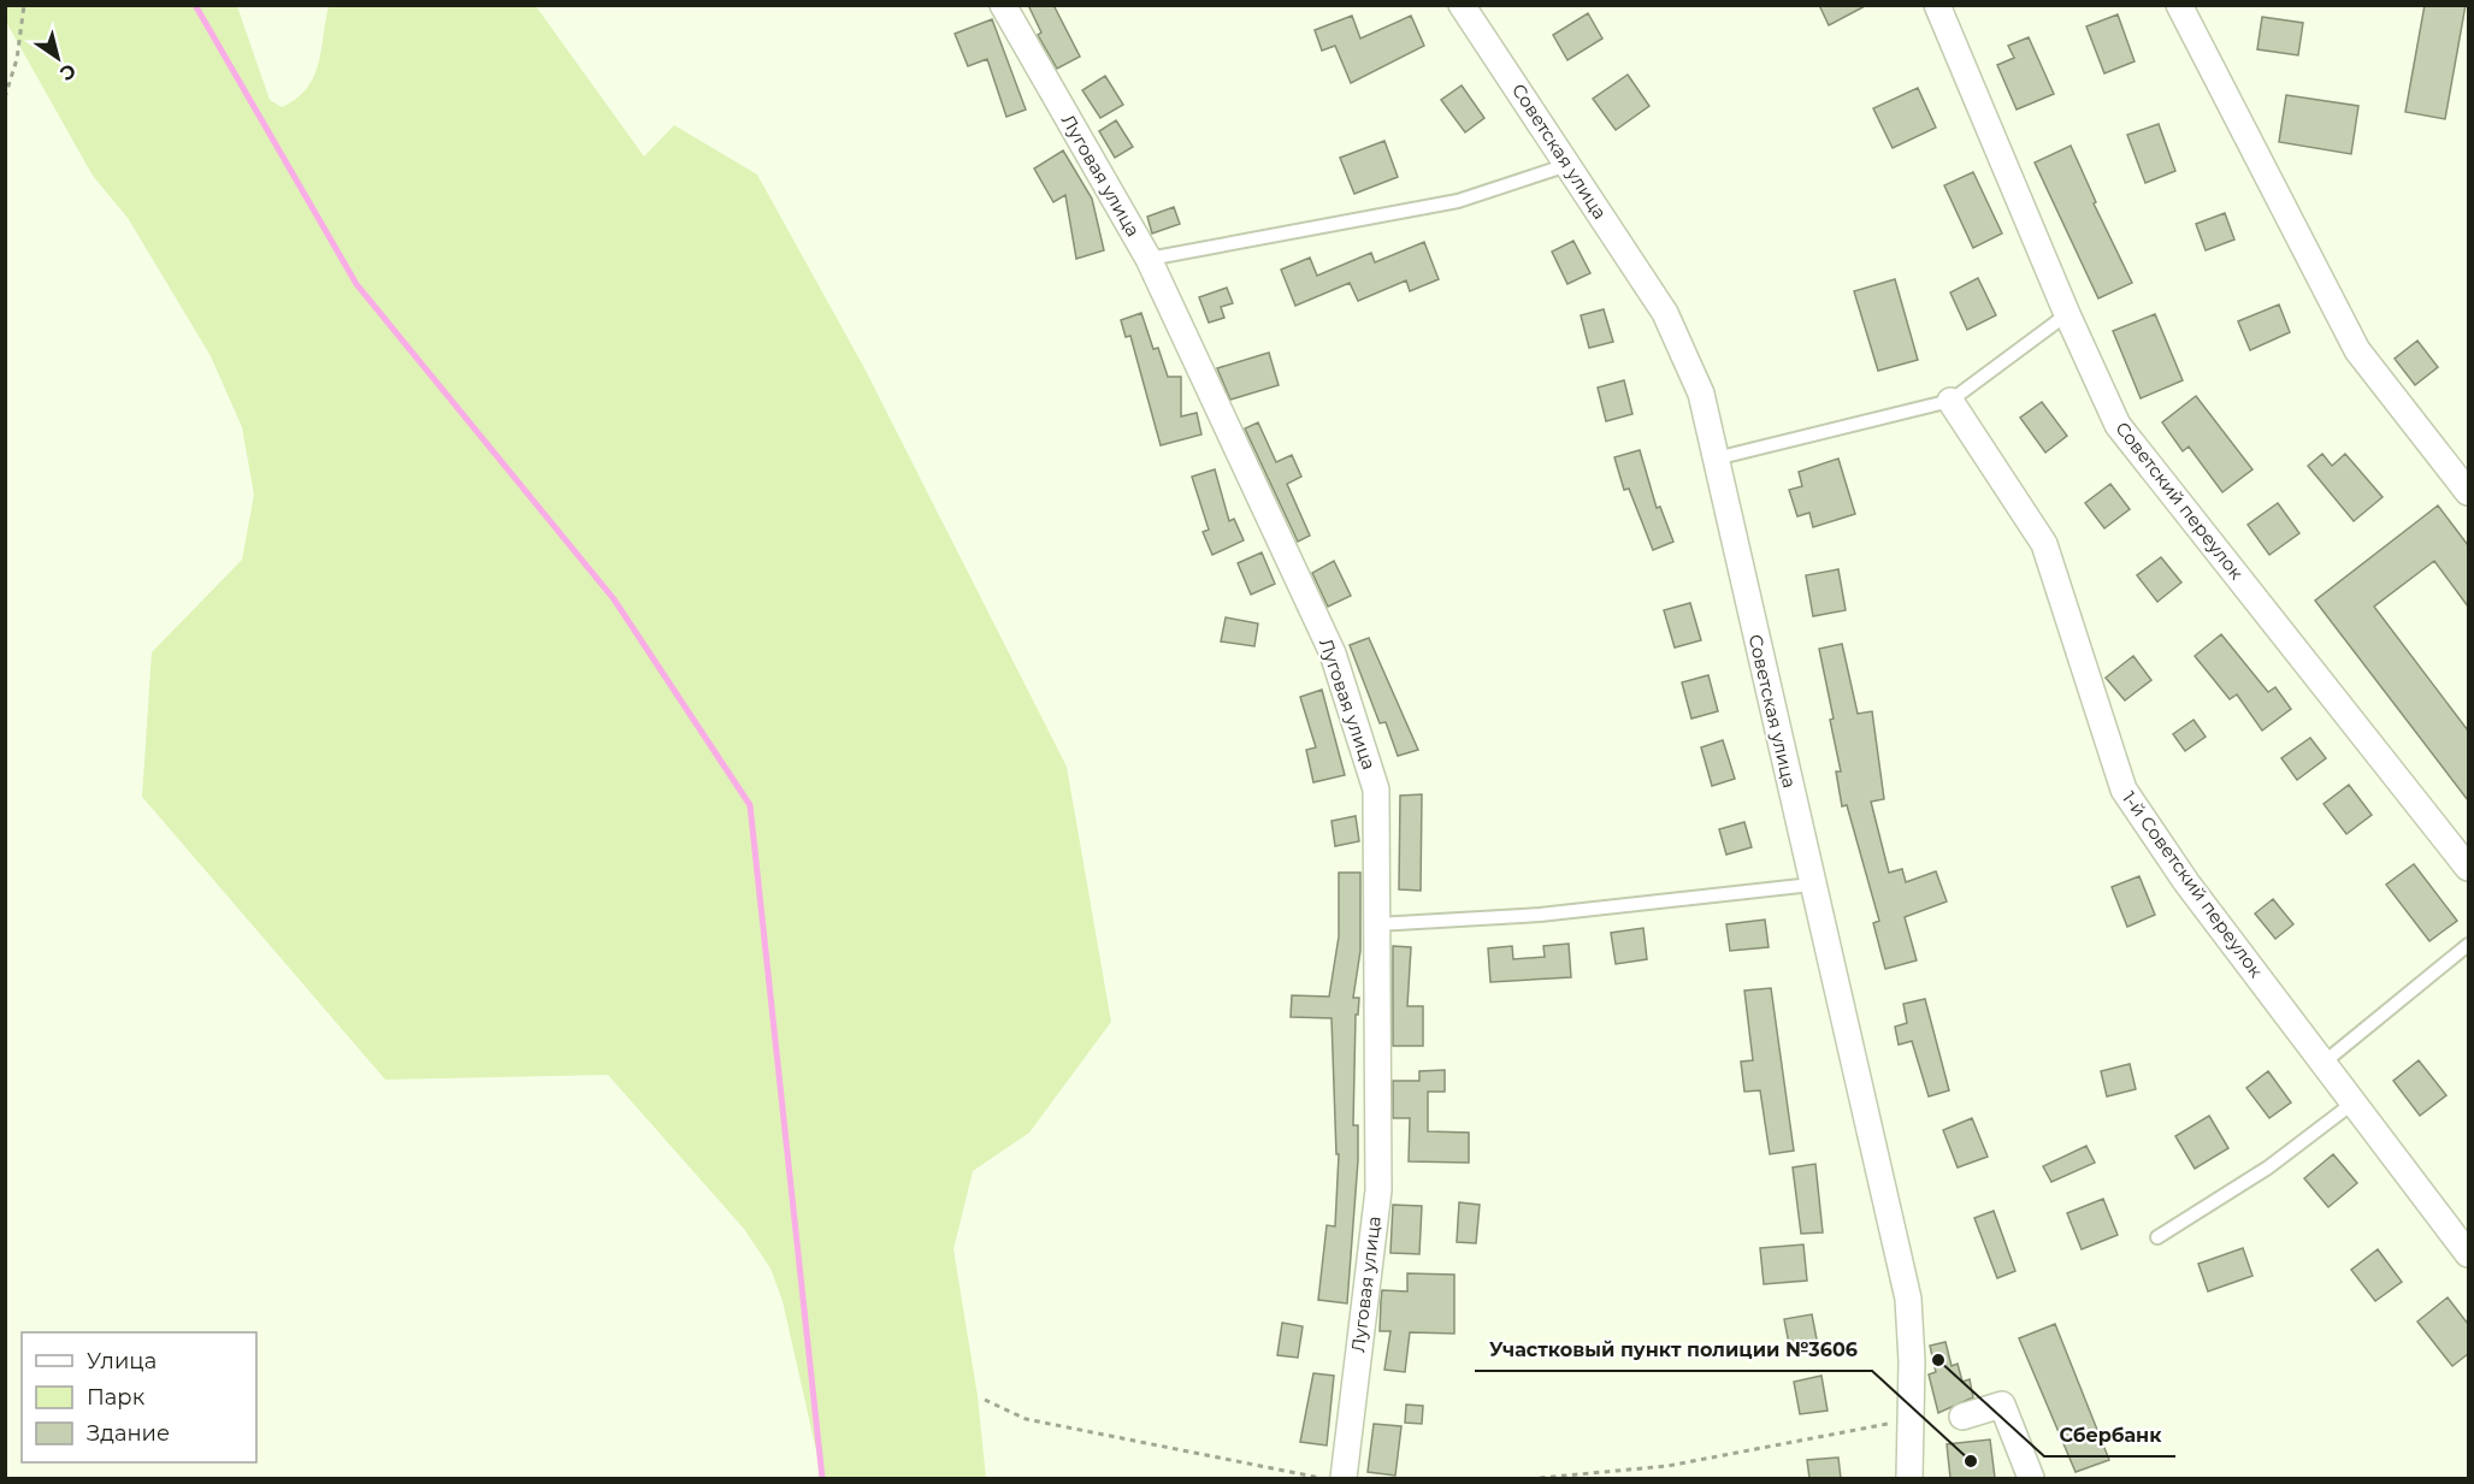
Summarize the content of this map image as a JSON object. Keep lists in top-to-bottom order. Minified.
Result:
{"streets":{"street":["Советская улица","Луговая улица","Советский переулок","1-й Советский переулок"]},"places":["Сбербанк","Участковый пункт полиции №3606"],"legend":["Улица","Парк","Здание"],"north":"bottom right"}
